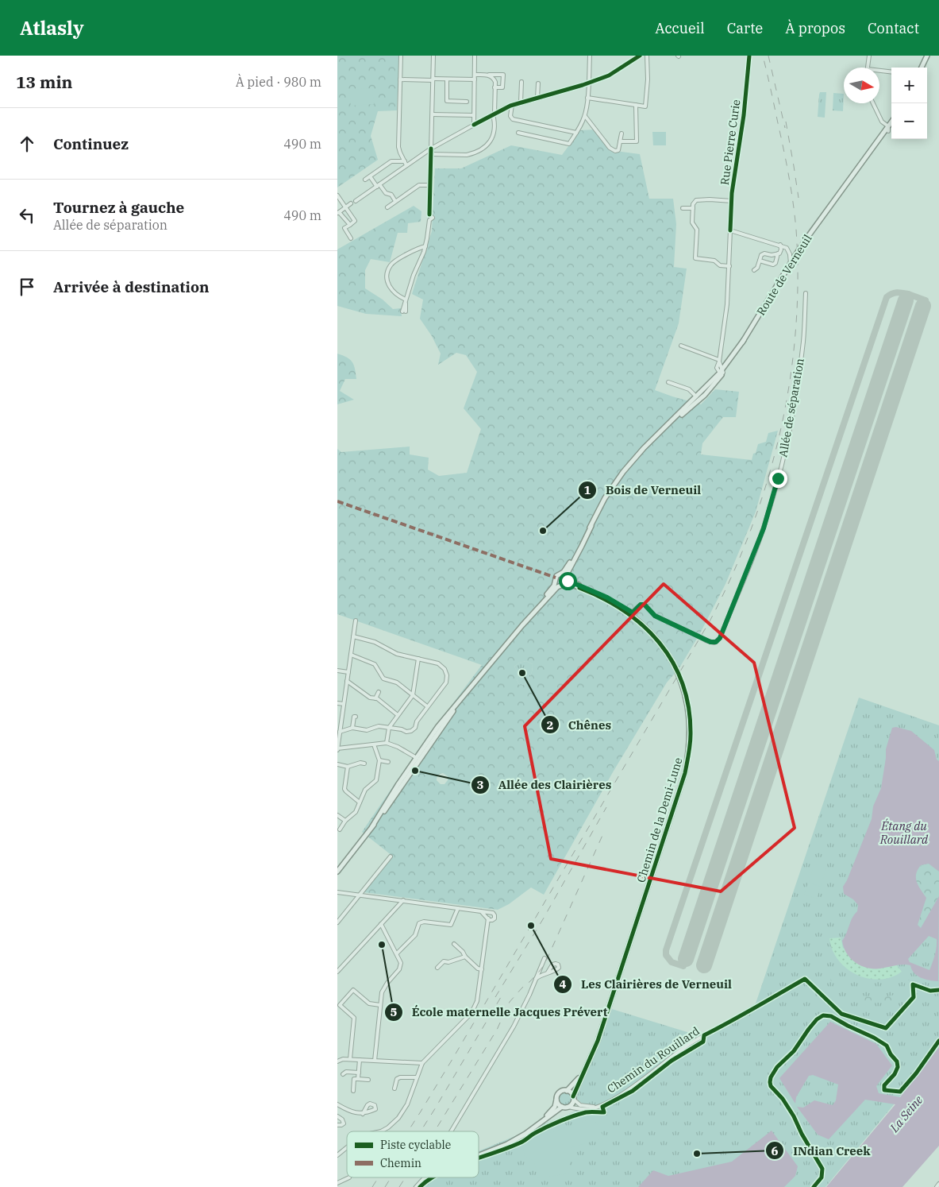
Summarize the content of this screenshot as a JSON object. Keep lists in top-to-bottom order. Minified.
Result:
{"streets":{"main road":["Route de Verneuil","Chemin de la Demi-Lune","Chemin du Rouillard"],"street":["Rue Pierre Curie","Allée de séparation"]},"crossings":[["Rue Pierre Curie","Route de Verneuil"],["Allée de séparation","Chemin de la Demi-Lune"],["Chemin de la Demi-Lune","Chemin du Rouillard"]],"water":["Étang du Rouillard","La Seine"],"places":["Bois de Verneuil","Chênes","Allée des Clairières","Les Clairières de Verneuil","École maternelle Jacques Prévert","INdian Creek"],"legend":["Piste cyclable","Chemin"],"north":"right","page":{"header":"Atlasly","nav":["Accueil","Carte","À propos","Contact"],"heading":["13 min","À pied · 980 m"],"map_buttons":["+","−"],"list":[["Continuez","490 m"],["Tournez à gauche","Allée de séparation","490 m"],"Arrivée à destination"]}}
